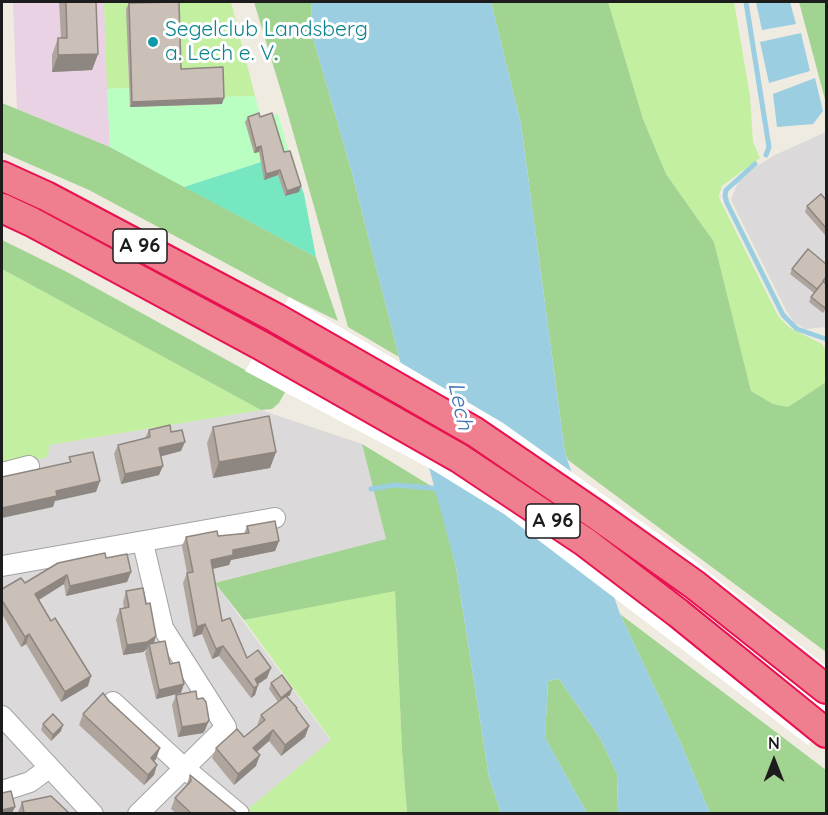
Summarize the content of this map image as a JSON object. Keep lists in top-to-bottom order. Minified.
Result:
{"streets":{"highway":["A 96"]},"water":["Lech"],"places":["Segelclub Landsberg a. Lech e. V."],"north":"top"}
